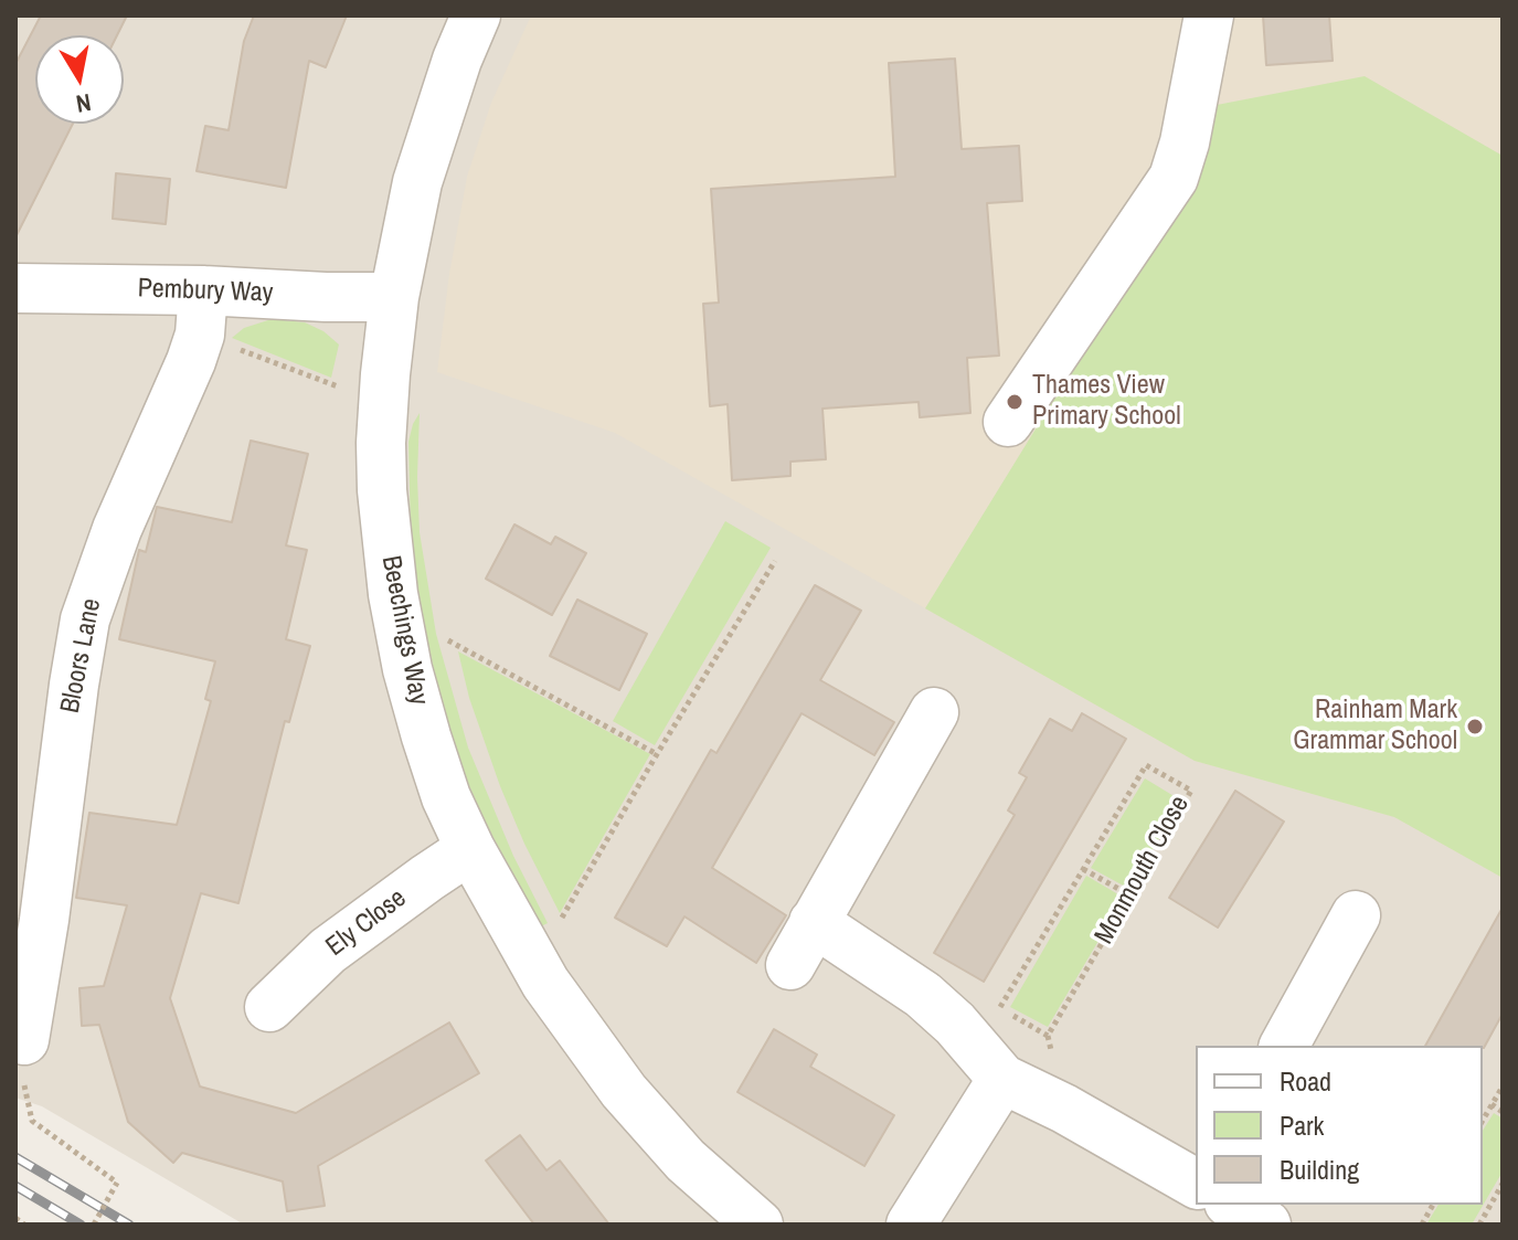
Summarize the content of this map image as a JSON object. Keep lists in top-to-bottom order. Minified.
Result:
{"streets":{"street":["Pembury Way","Beechings Way","Bloors Lane","Ely Close"],"path":["Monmouth Close"]},"crossings":[["Pembury Way","Beechings Way"],["Pembury Way","Bloors Lane"],["Beechings Way","Ely Close"]],"places":["Thames View Primary School","Rainham Mark Grammar School"],"legend":["Road","Park","Building"],"north":"bottom"}
